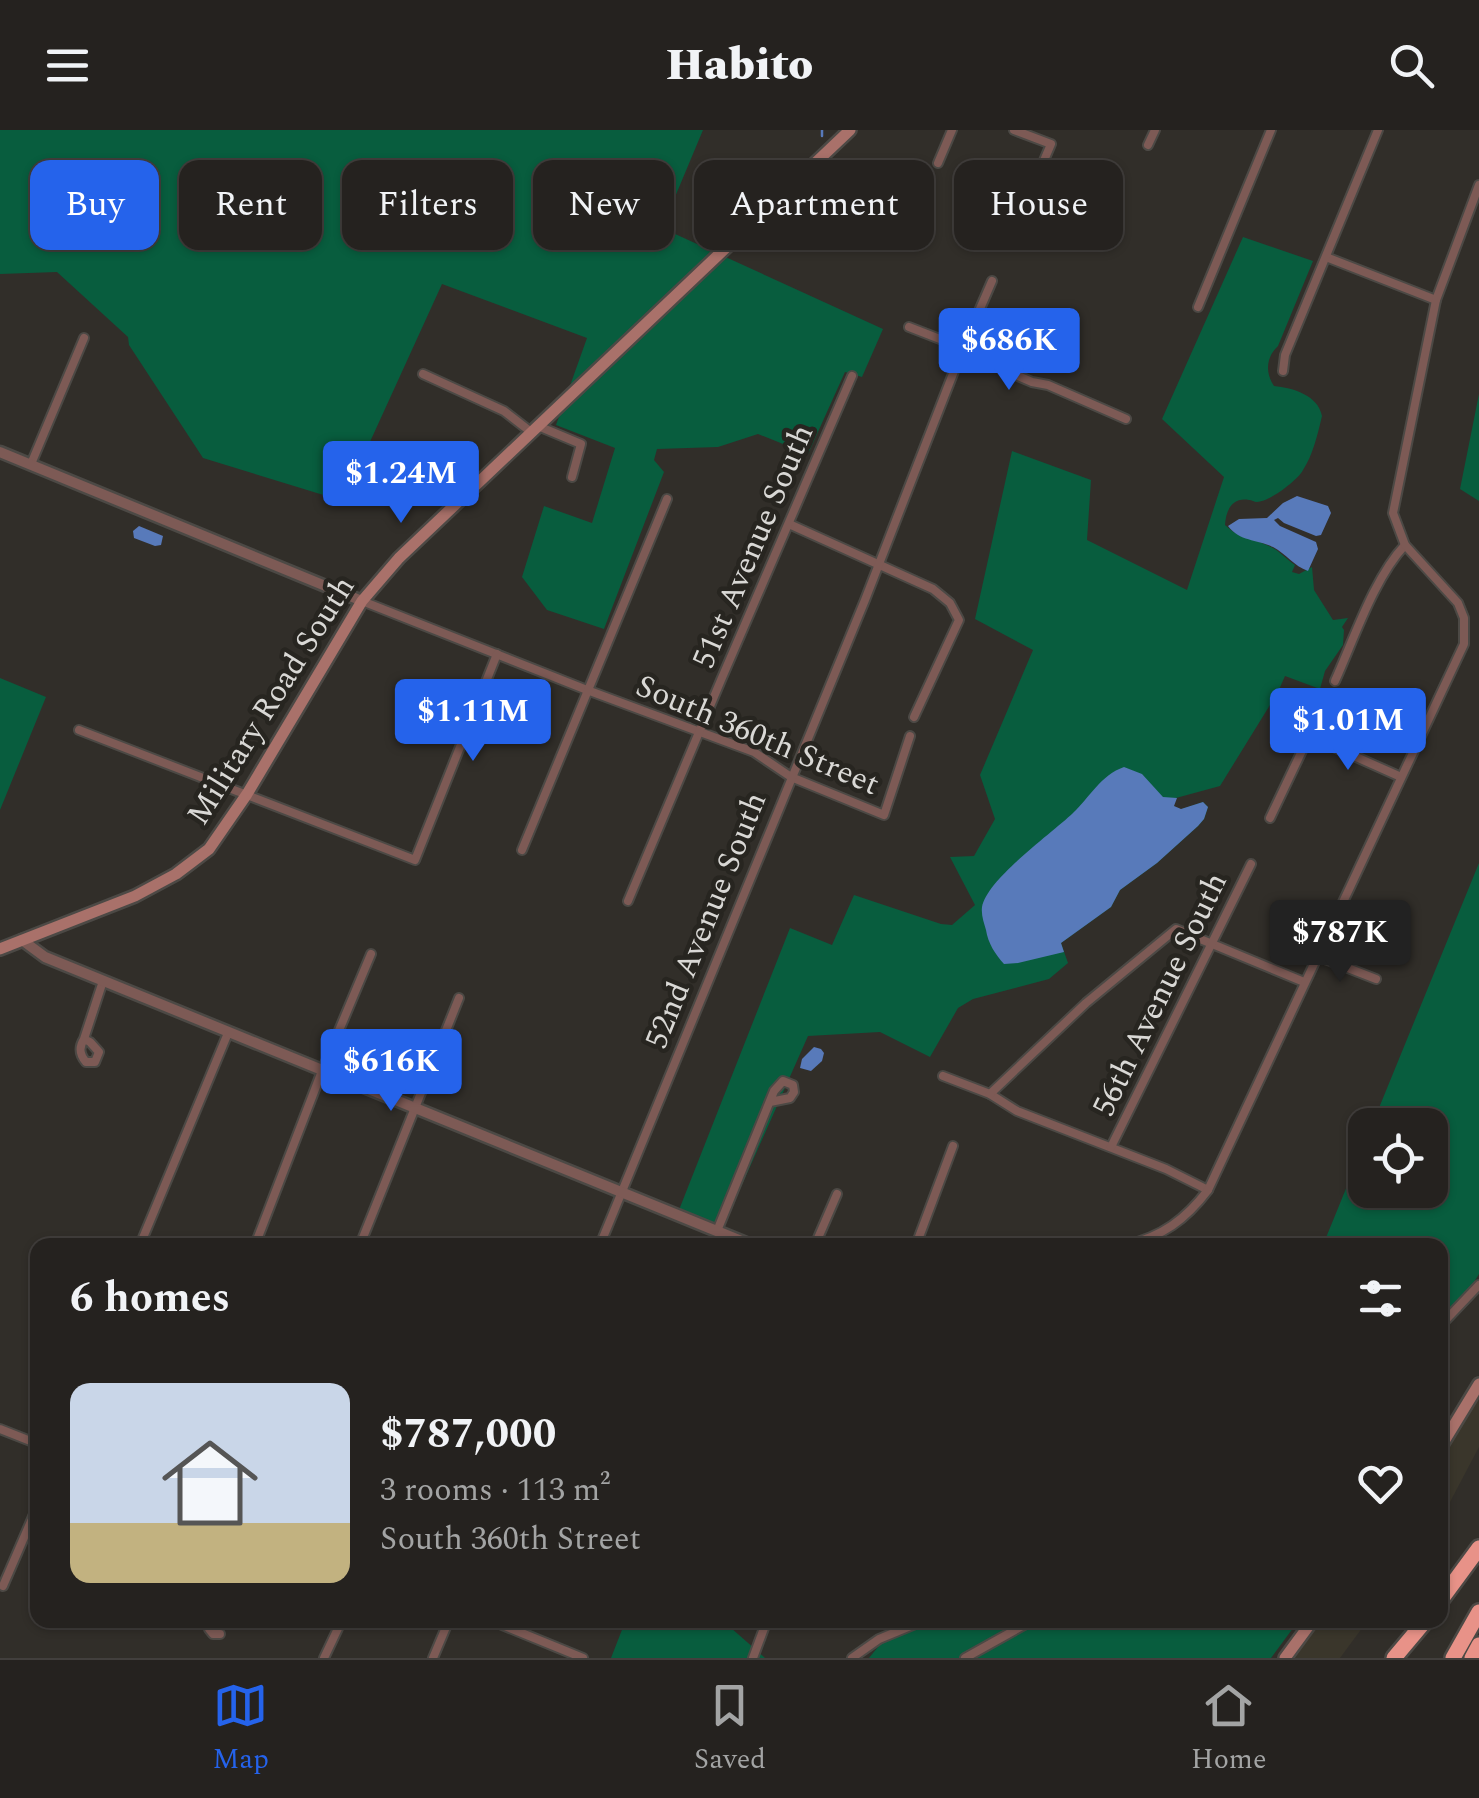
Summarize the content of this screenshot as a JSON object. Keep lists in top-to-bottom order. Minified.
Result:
{"streets":{"main road":["Military Road South"],"street":["51st Avenue South","South 360th Street","52nd Avenue South","56th Avenue South"]},"crossings":[["51st Avenue South","South 360th Street"],["Military Road South","South 360th Street"],["South 360th Street","52nd Avenue South"]],"page":{"header":"Habito","chip":["Buy","Rent","Filters","New","Apartment","House"],"price":["$686K","$1.24M","$1.11M","$1.01M","$787K","$616K"],"heading":"6 homes","list":[{"name":"$787,000","note":"3 rooms · 113 m² · South 360th Street"}],"tabs":["Map","Saved","Home"]}}
